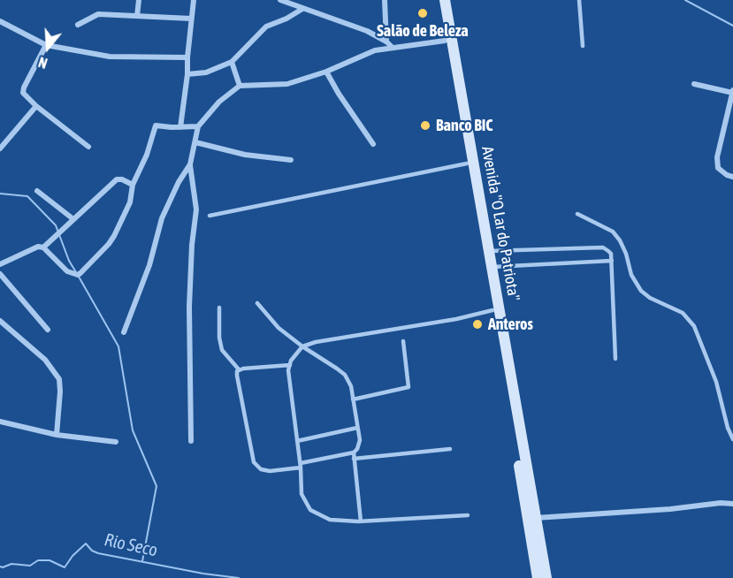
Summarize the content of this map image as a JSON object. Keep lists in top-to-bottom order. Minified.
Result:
{"streets":{"main road":["Avenida \"O Lar do Patriota\""]},"water":["Rio Seco"],"places":["Salão de Beleza","Banco BIC","Anteros"],"north":"bottom"}
